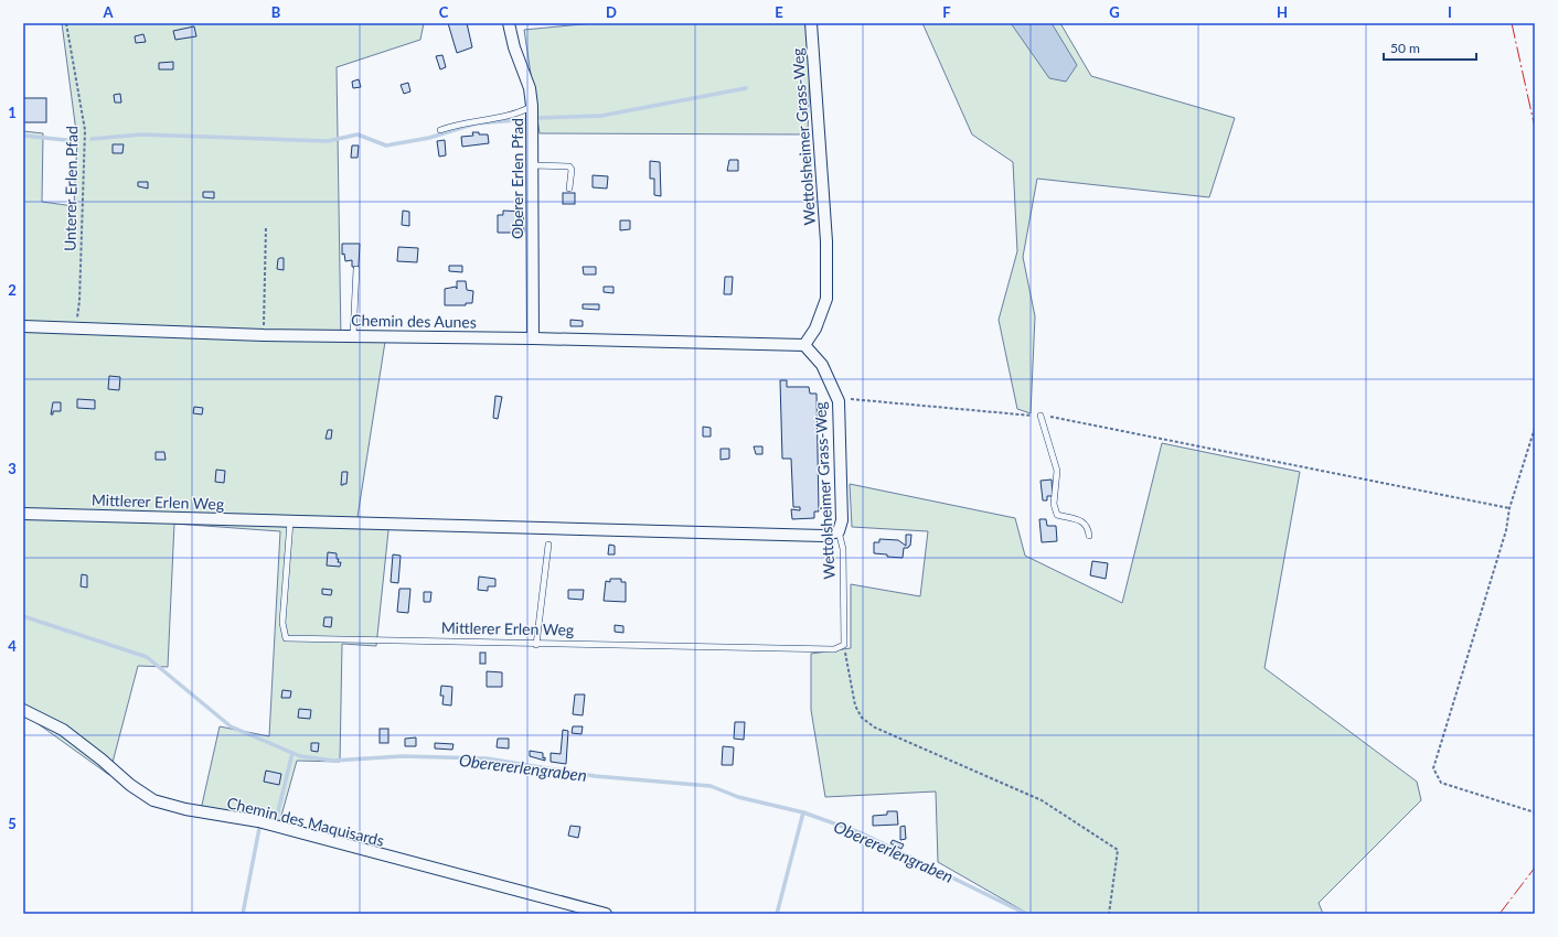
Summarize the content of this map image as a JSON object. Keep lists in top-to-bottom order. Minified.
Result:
{"streets":{"street":["Wettolsheimer Grass-Weg","Oberer Erlen Pfad","Chemin des Aunes","Mittlerer Erlen Weg","Chemin des Maquisards"],"path":["Unterer Erlen Pfad"]},"crossings":[["Wettolsheimer Grass-Weg","Chemin des Aunes"],["Wettolsheimer Grass-Weg","Mittlerer Erlen Weg"],["Oberer Erlen Pfad","Chemin des Aunes"],["Unterer Erlen Pfad","Chemin des Aunes"]],"water":["Oberererlengraben"],"scale_bar":"50 m","grid":{"columns":["A","B","C","D","E","F","G","H","I"],"rows":["1","2","3","4","5"]}}
